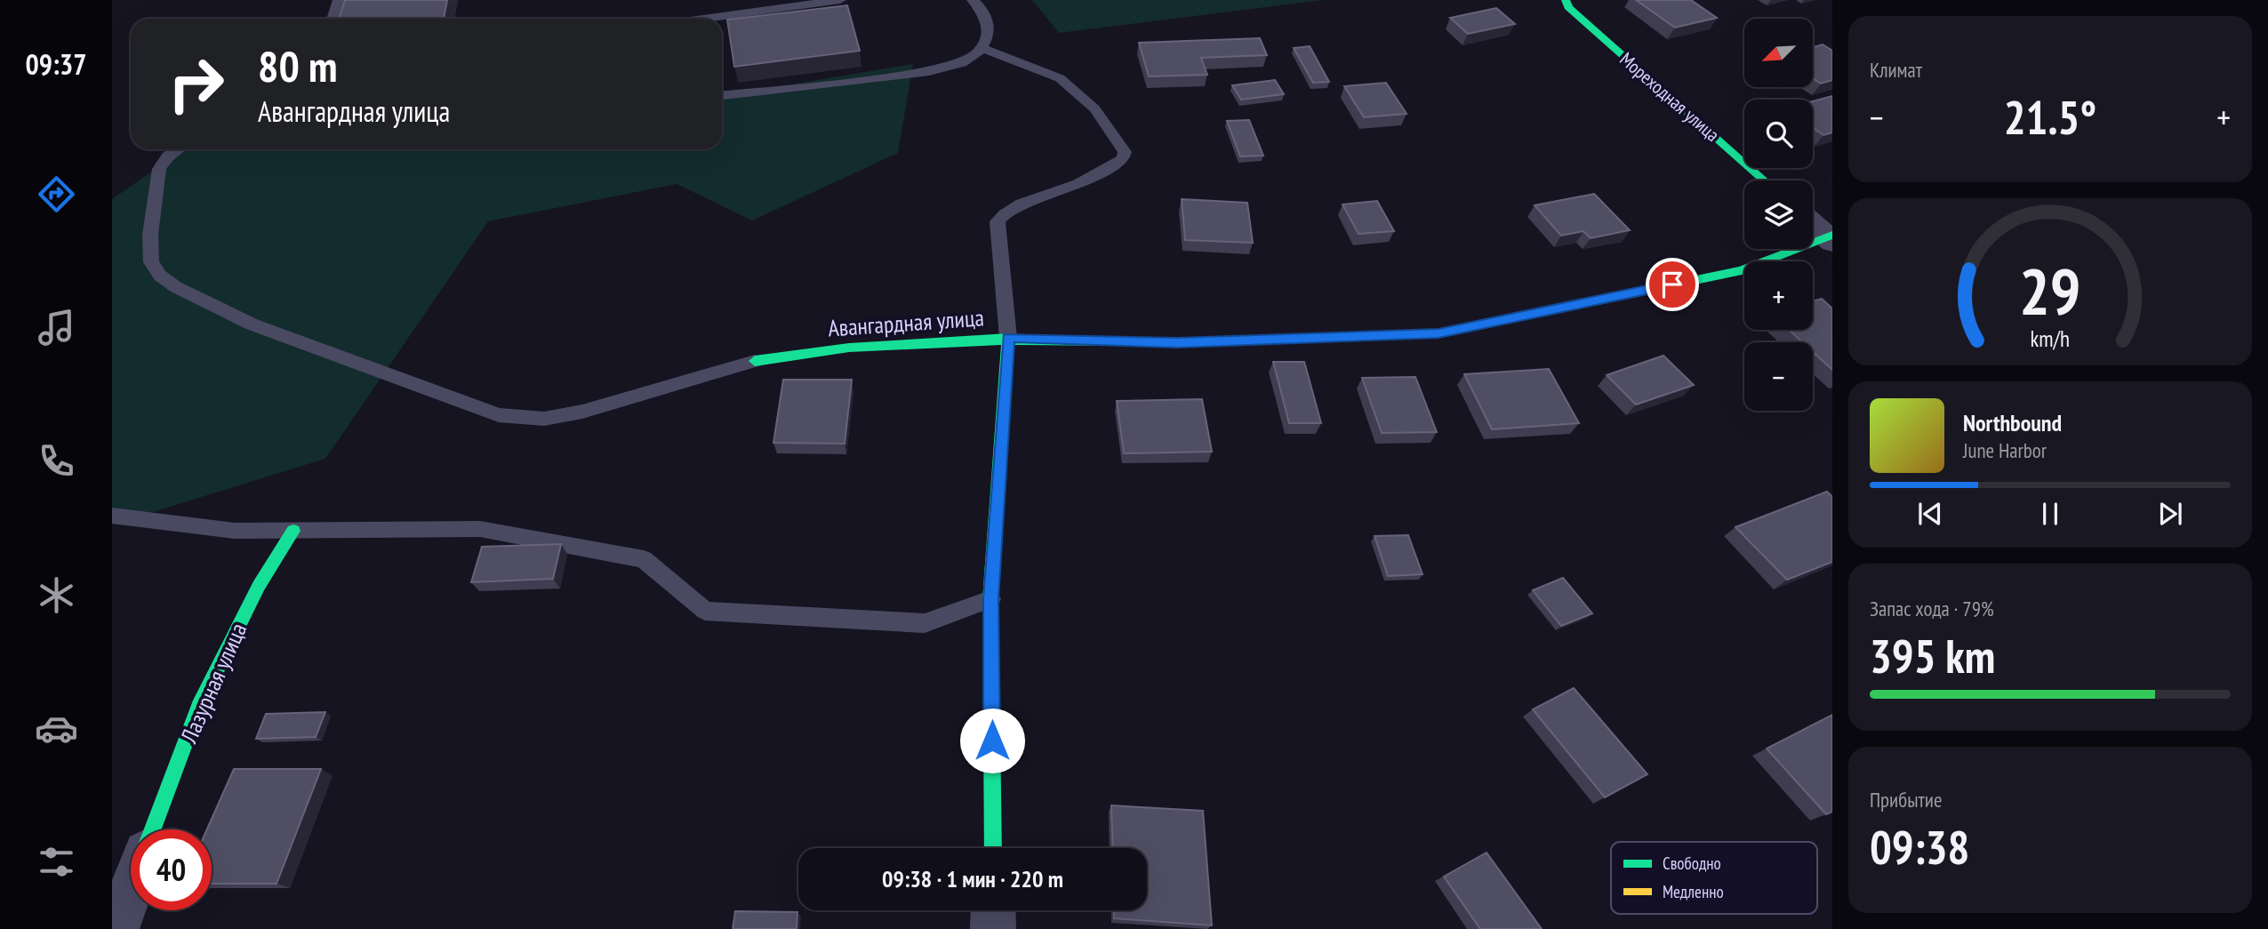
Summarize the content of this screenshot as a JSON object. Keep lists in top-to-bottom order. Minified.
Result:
{"streets":{"street":["Мореходная улица","Авангардная улица","Лазурная улица"]},"legend":["Свободно","Медленно"],"north":"bottom left","page":{"tabs":"09:37","tile":["Климат",["Запас хода · 79%","395 km"],["Прибытие","09:38"]],"map_buttons":["+","−"],"turn":["80 m","Авангардная улица"],"heat":["−","21.5°","+"],"song":["Northbound","June Harbor"],"limit":"40","trip":"09:38 · 1 мин · 220 m","gauge":["29","km/h"]}}
